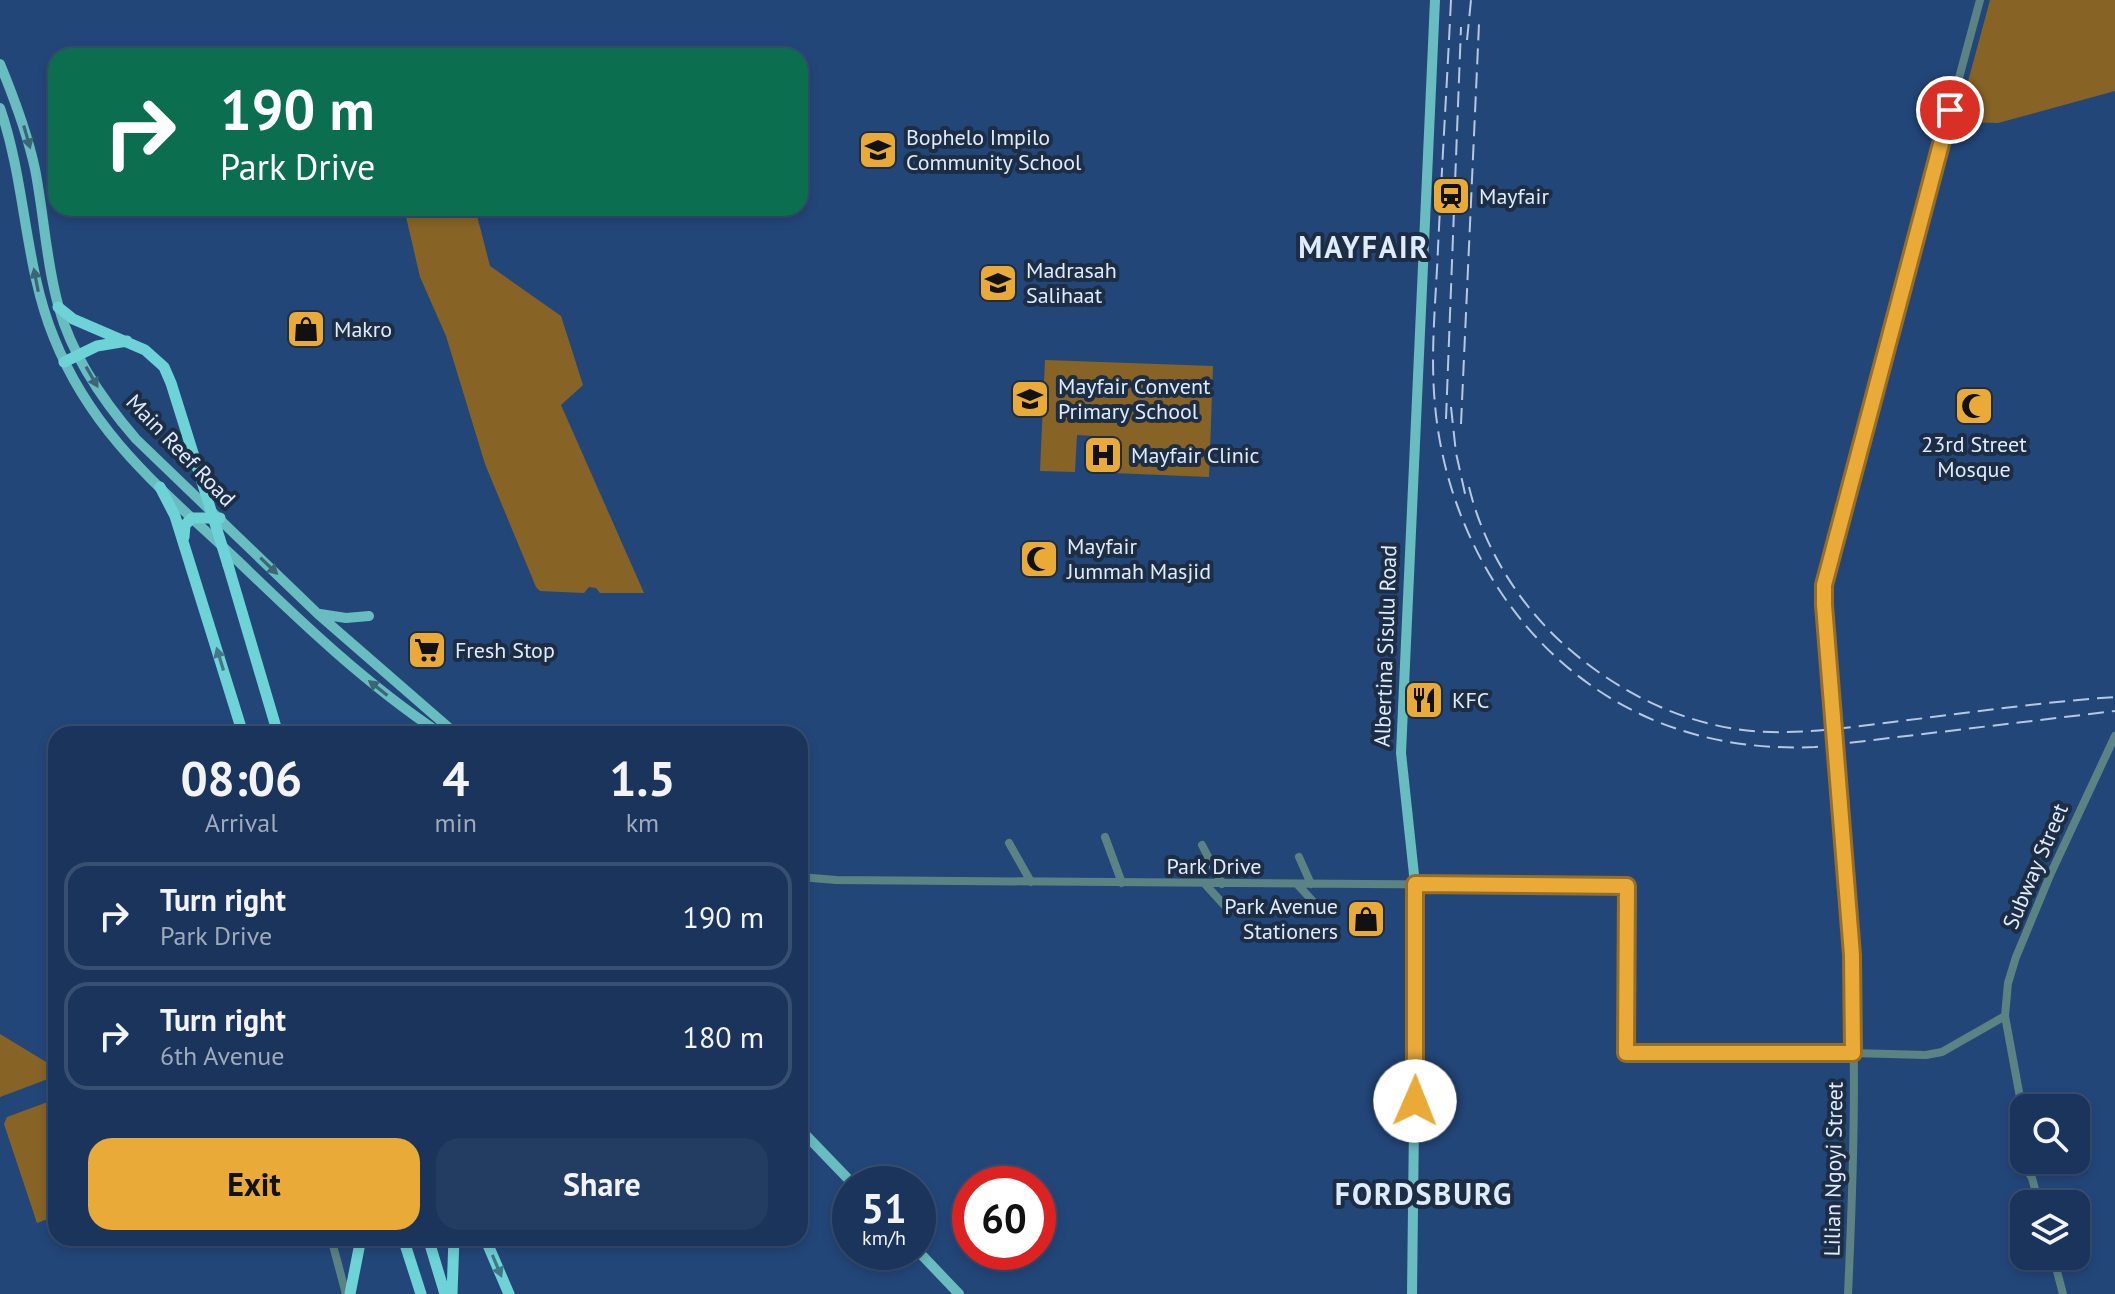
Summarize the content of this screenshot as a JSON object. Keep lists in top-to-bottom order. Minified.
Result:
{"streets":{"main road":["Main Reef Road","Albertina Sisulu Road"],"street":["Park Drive","Subway Street","Lilian Ngoyi Street"]},"crossings":[["Albertina Sisulu Road","Park Drive"],["Park Drive","Lilian Ngoyi Street"]],"districts":["MAYFAIR","FORDSBURG"],"places":{"school or university":["Bophelo Impilo Community School","Madrasah Salihaat","Mayfair Convent Primary School"],"station":["Mayfair"],"shop":["Makro","Park Avenue Stationers"],"mosque":["23rd Street Mosque","Mayfair Jummah Masjid"],"hospital":["Mayfair Clinic"],"supermarket":["Fresh Stop"],"restaurant":["KFC"]},"page":{"turn":["190 m","Park Drive"],"eta":["08:06","Arrival","4","min","1.5","km"],"list":[{"name":"Turn right","note":"Park Drive","value":"190 m"},{"name":"Turn right","note":"6th Avenue","value":"180 m"}],"buttons":["Exit","Share"],"speed":"51 km/h","limit":"60"}}
